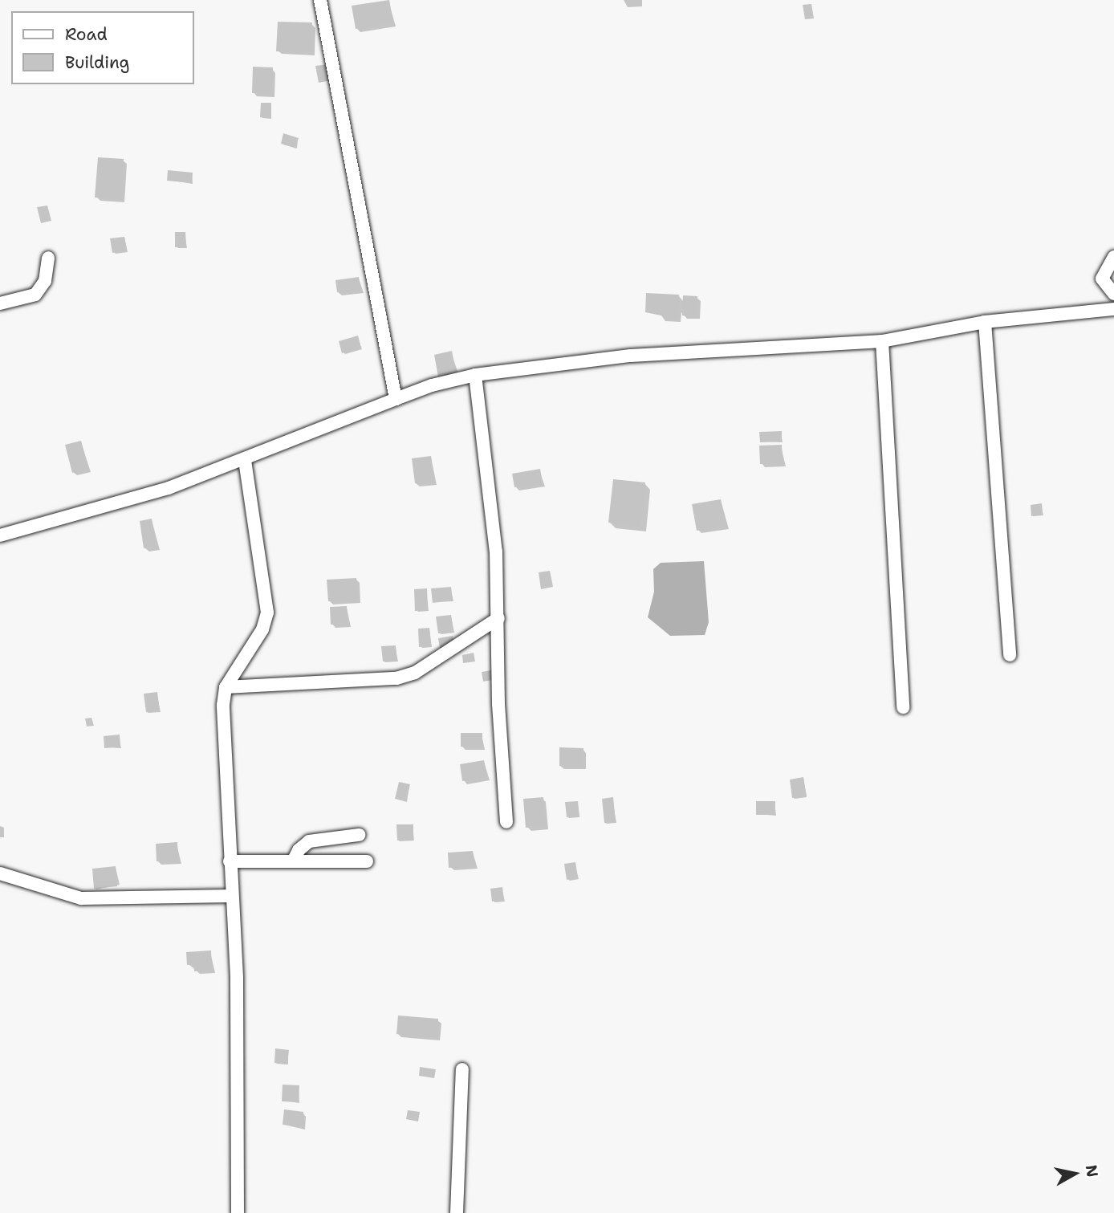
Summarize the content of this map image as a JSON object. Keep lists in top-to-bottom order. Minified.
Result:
{"legend":["Road","Building"],"north":"right"}
